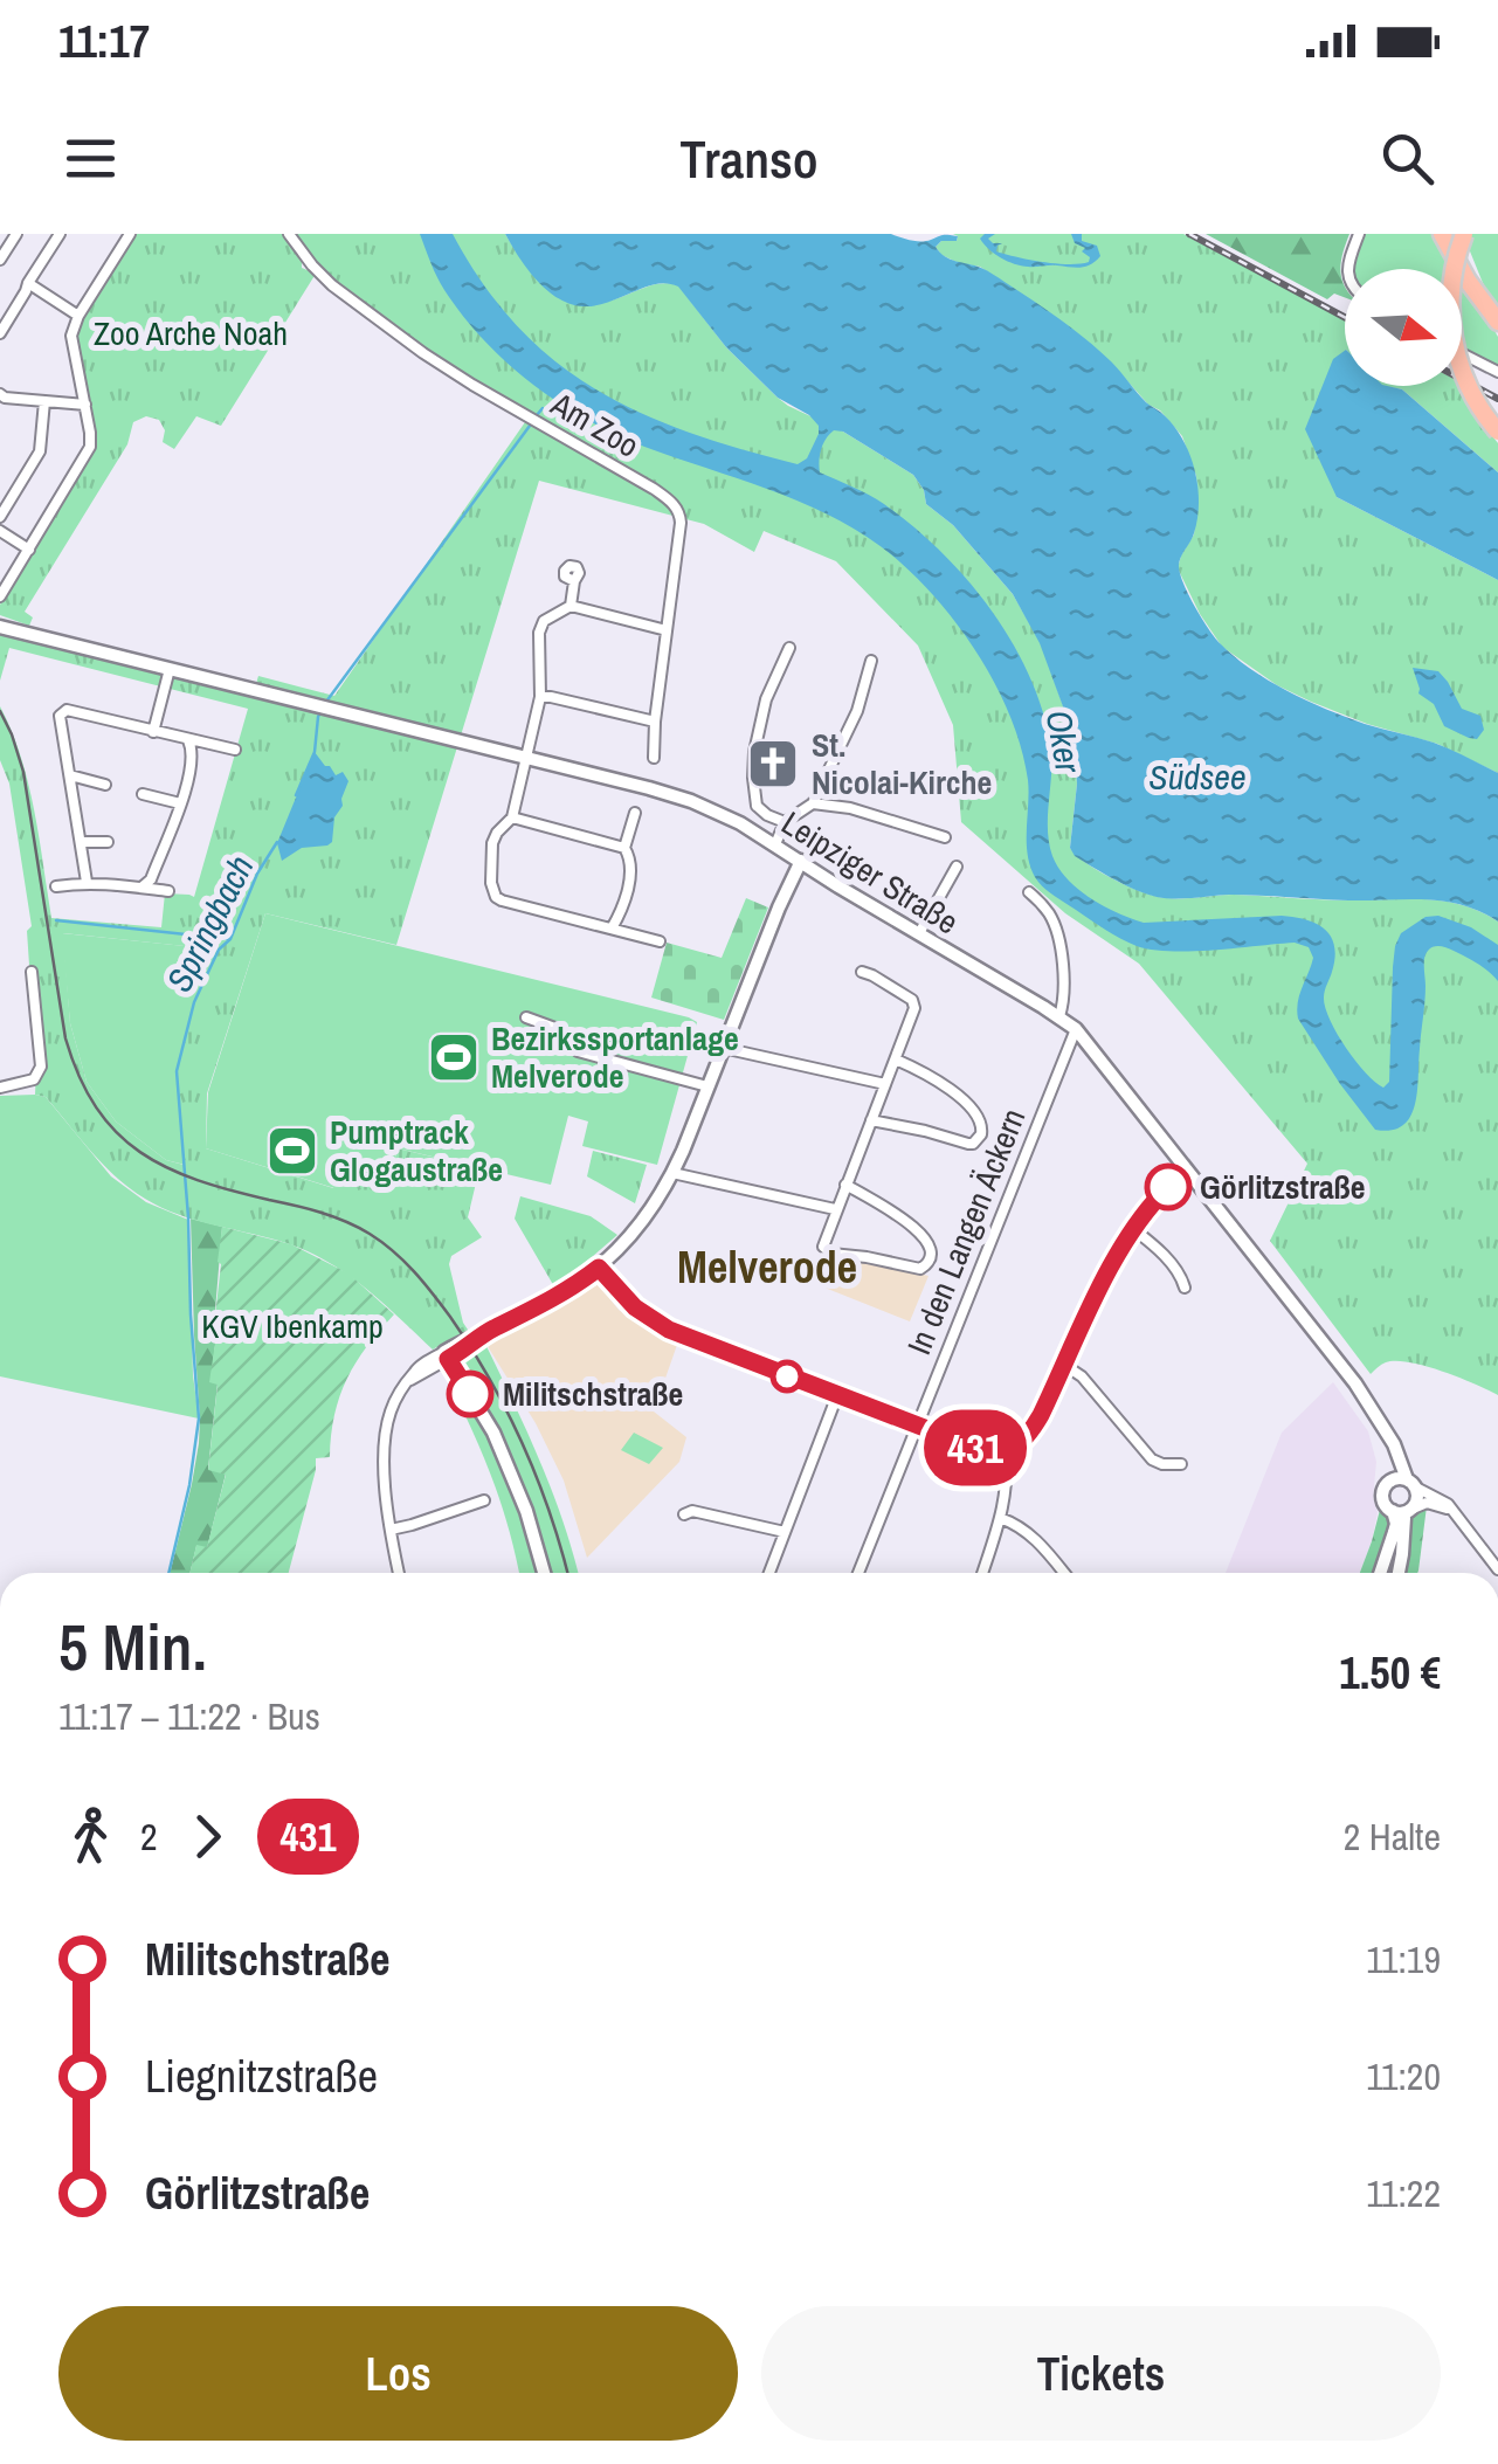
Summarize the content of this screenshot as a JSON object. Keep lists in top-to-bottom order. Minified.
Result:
{"streets":{"street":["Am Zoo","Leipziger Straße","In den Langen Äckern"]},"crossings":[["Leipziger Straße","In den Langen Äckern"]],"districts":["Melverode"],"water":["Oker","Südsee","Springbach"],"parks":["Zoo Arche Noah","KGV Ibenkamp"],"places":{"church":["St. Nicolai-Kirche"],"sports":["Bezirkssportanlage Melverode","Pumptrack Glogaustraße"],"other":["Görlitzstraße","Militschstraße"]},"lines":["bus line 431"],"north":"right","page":{"status":"11:17","header":"Transo","on_map":"431","heading":["5 Min.","11:17 – 11:22 · Bus","1.50 €"],"legs":["2","431","2 Halte"],"list":[{"name":"Militschstraße","value":"11:19"},{"name":"Liegnitzstraße","value":"11:20"},{"name":"Görlitzstraße","value":"11:22"}],"buttons":["Los","Tickets"]}}
